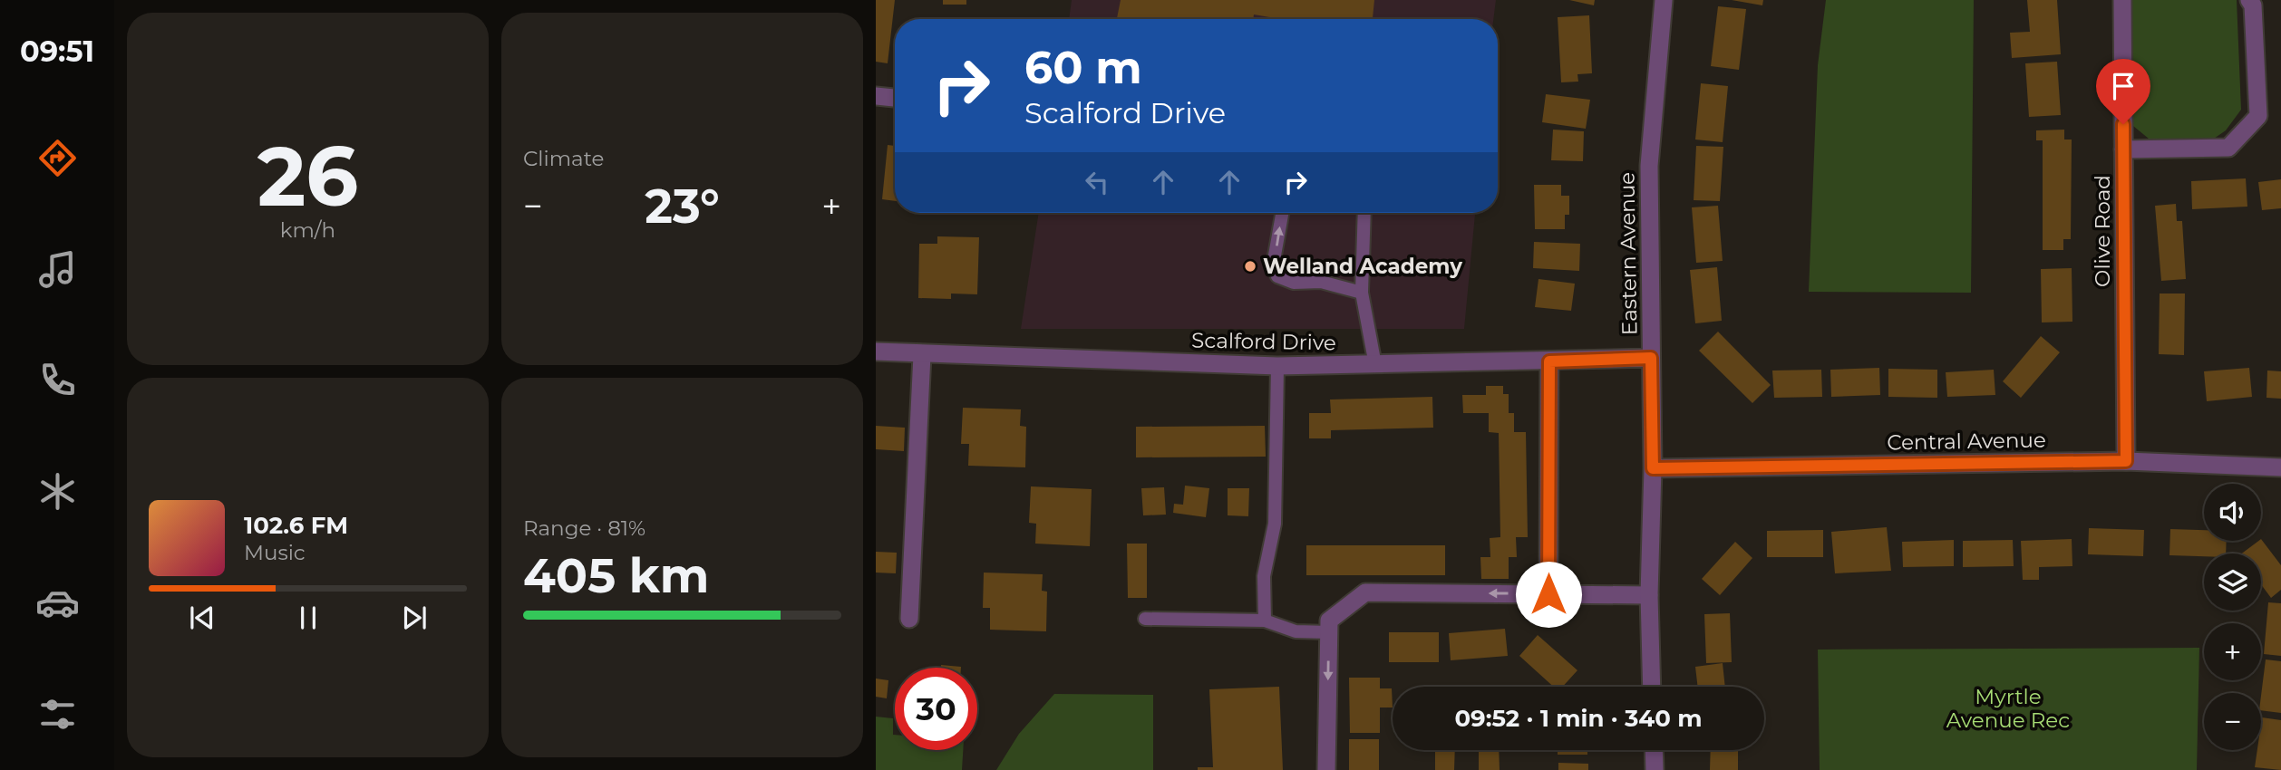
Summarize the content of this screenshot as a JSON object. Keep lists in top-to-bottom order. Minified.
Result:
{"streets":{"street":["Olive Road","Eastern Avenue","Scalford Drive","Central Avenue"]},"crossings":[["Olive Road","Central Avenue"],["Eastern Avenue","Scalford Drive"],["Eastern Avenue","Central Avenue"]],"parks":["Myrtle Avenue Rec"],"places":["Welland Academy"],"page":{"tabs":"09:51","tile":[["26","km/h"],"Climate",["Range · 81%","405 km"]],"turn":["60 m","Scalford Drive"],"heat":["−","23°","+"],"map_buttons":["+","−"],"song":["102.6 FM","Music"],"limit":"30","trip":"09:52 · 1 min · 340 m"}}
